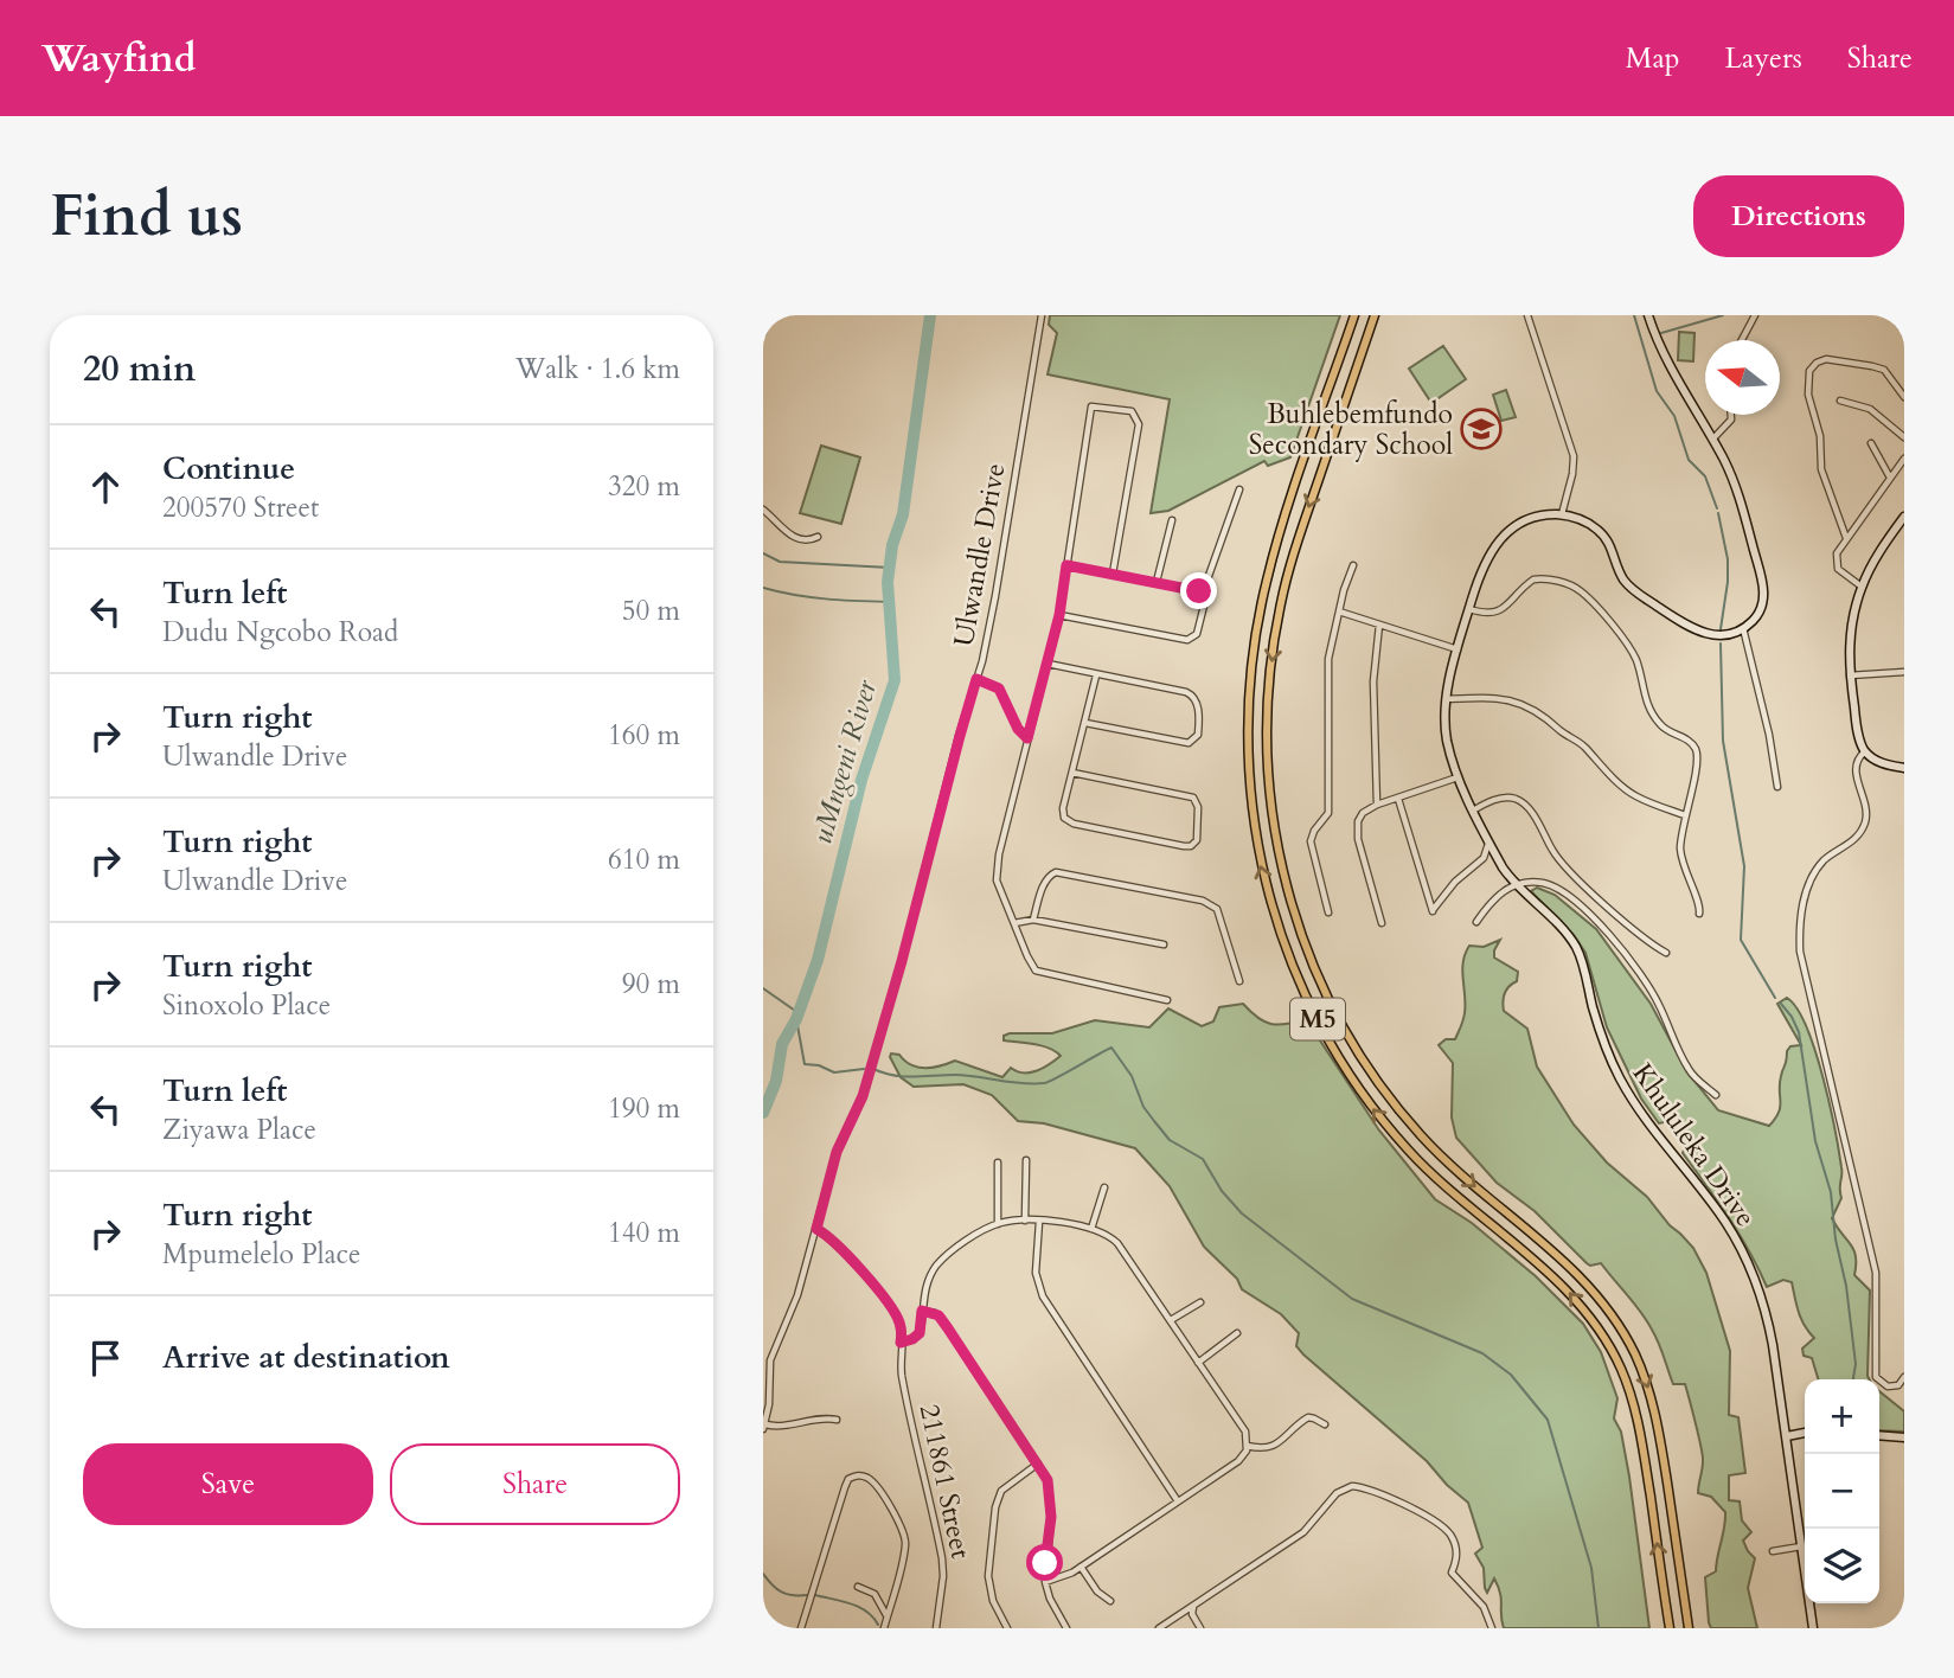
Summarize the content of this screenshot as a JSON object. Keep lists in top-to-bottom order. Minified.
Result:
{"streets":{"main road":["M5"],"street":["Ulwandle Drive","Khululeka Drive","211861 Street"]},"water":["uMngeni River"],"places":{"school or university":["Buhlebemfundo Secondary School"]},"north":"left","page":{"header":"Wayfind","nav":["Map","Layers","Share"],"buttons":["Directions",["Save","Share"]],"title":"Find us","heading":["20 min","Walk · 1.6 km"],"list":[["Continue","200570 Street","320 m"],["Turn left","Dudu Ngcobo Road","50 m"],["Turn right","Ulwandle Drive","160 m"],["Turn right","Ulwandle Drive","610 m"],["Turn right","Sinoxolo Place","90 m"],["Turn left","Ziyawa Place","190 m"],["Turn right","Mpumelelo Place","140 m"],"Arrive at destination"],"map_buttons":["+","−"]}}
